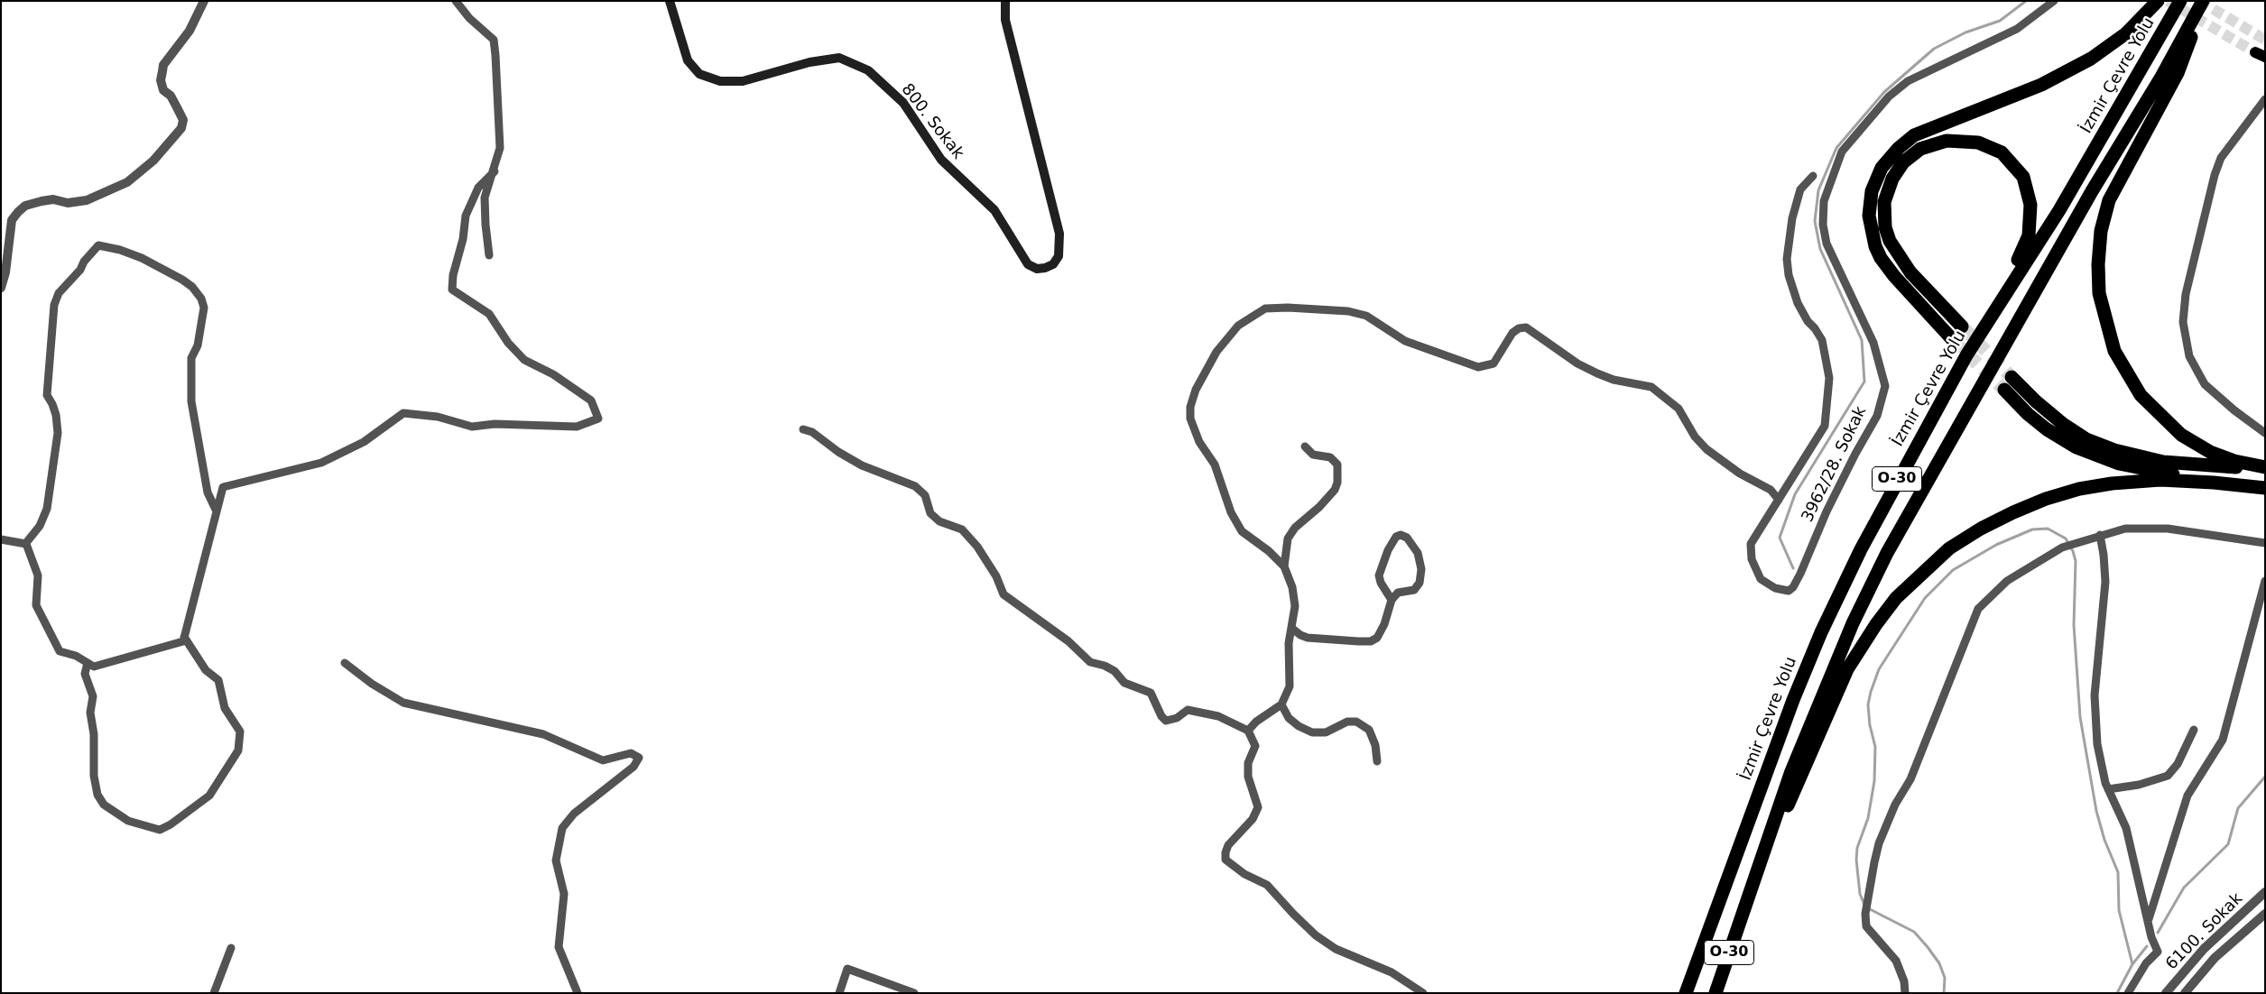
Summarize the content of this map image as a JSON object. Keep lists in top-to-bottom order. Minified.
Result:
{"streets":{"highway":["İzmir Çevre Yolu","O-30"],"main road":["800. Sokak"],"street":["3962/28. Sokak","6100. Sokak"]}}
